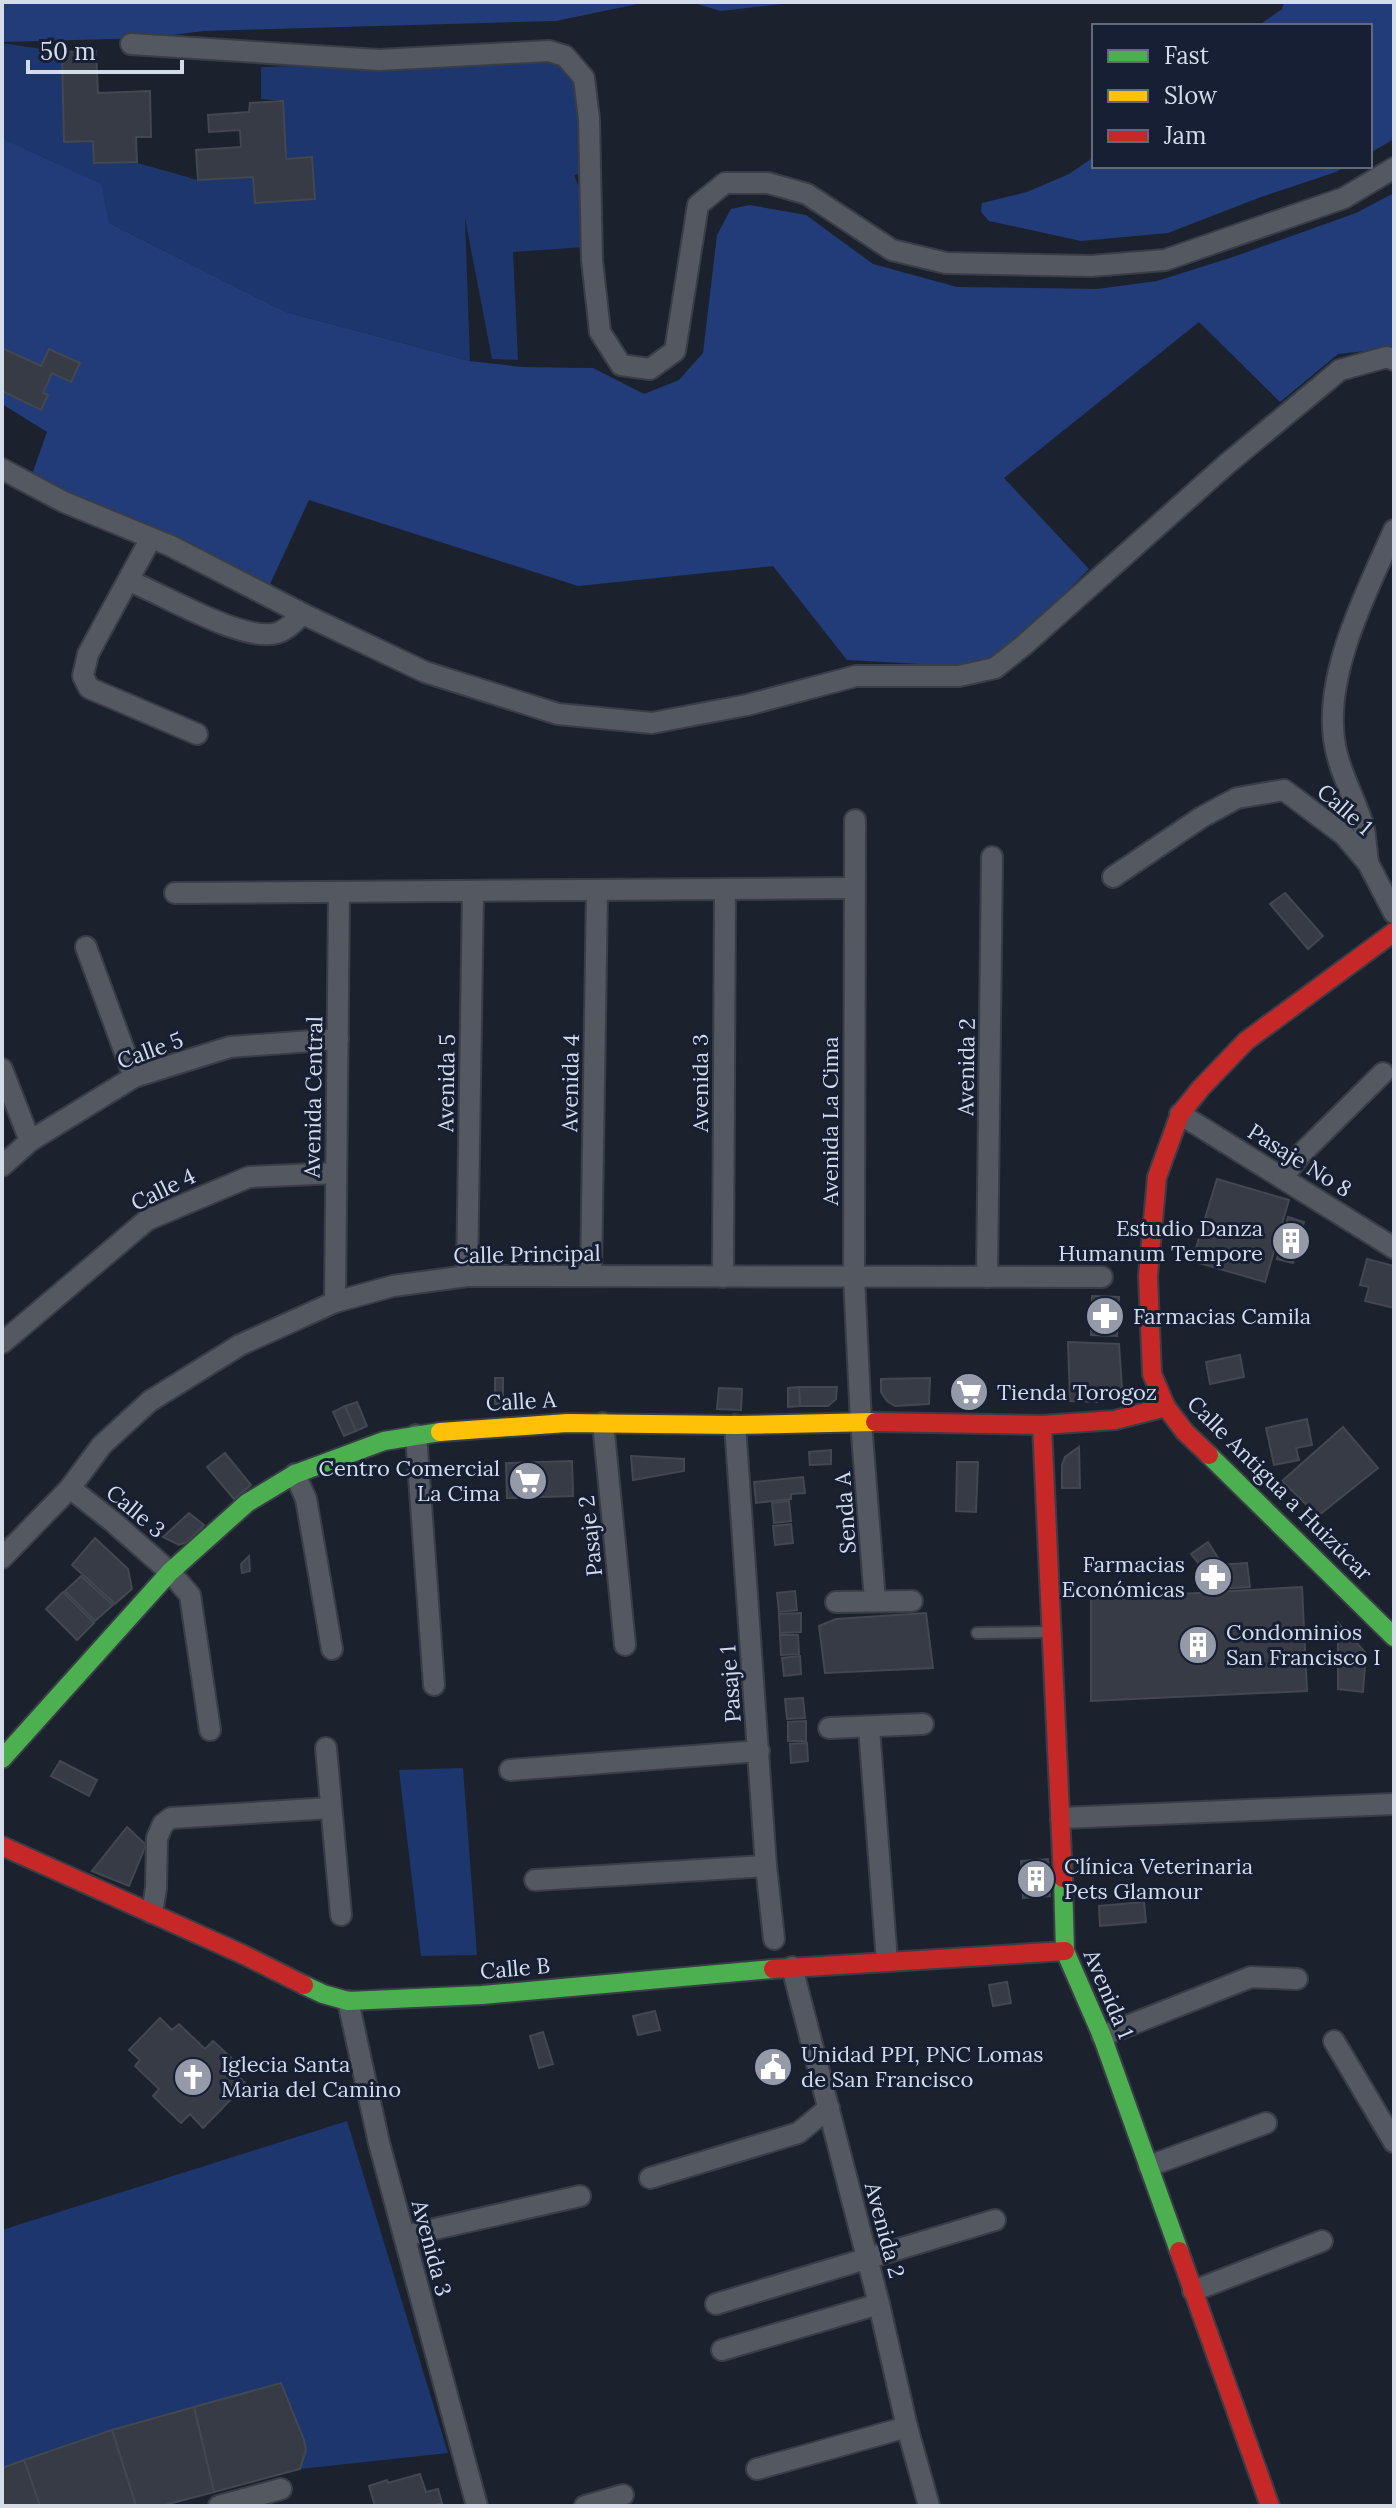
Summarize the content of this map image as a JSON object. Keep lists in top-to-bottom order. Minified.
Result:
{"streets":{"street":["Calle 1","Calle 5","Avenida 2","Avenida 5","Avenida 4","Avenida 3","Avenida Central","Avenida La Cima","Pasaje No 8","Calle 4","Calle Principal","Calle A","Calle Antigua a Huizúcar","Calle 3","Senda A","Pasaje 2","Pasaje 1","Calle B","Avenida 1"]},"crossings":[["Calle 5","Avenida Central"],["Avenida 2","Calle Principal"],["Avenida 2","Calle B"],["Avenida 5","Calle Principal"],["Avenida 4","Calle Principal"],["Avenida 3","Calle Principal"],["Avenida 3","Calle B"],["Avenida Central","Calle 4"],["Avenida Central","Calle Principal"],["Avenida La Cima","Calle Principal"],["Avenida La Cima","Calle A"],["Avenida La Cima","Senda A"],["Pasaje No 8","Calle Antigua a Huizúcar"],["Calle Principal","Calle 3"],["Calle A","Calle Antigua a Huizúcar"],["Calle A","Calle 3"],["Calle A","Senda A"],["Calle A","Pasaje 2"],["Calle A","Pasaje 1"],["Calle A","Avenida 1"],["Calle B","Avenida 1"]],"places":{"building":["Estudio Danza Humanum Tempore","Condominios San Francisco I","Clínica Veterinaria Pets Glamour"],"pharmacy":["Farmacias Camila","Farmacias Económicas"],"supermarket":["Tienda Torogoz","Centro Comercial La Cima"],"public building":["Unidad PPI, PNC Lomas de San Francisco"],"church":["Iglecia Santa Maria del Camino"]},"legend":["Fast","Slow","Jam"],"scale_bar":"50 m"}
